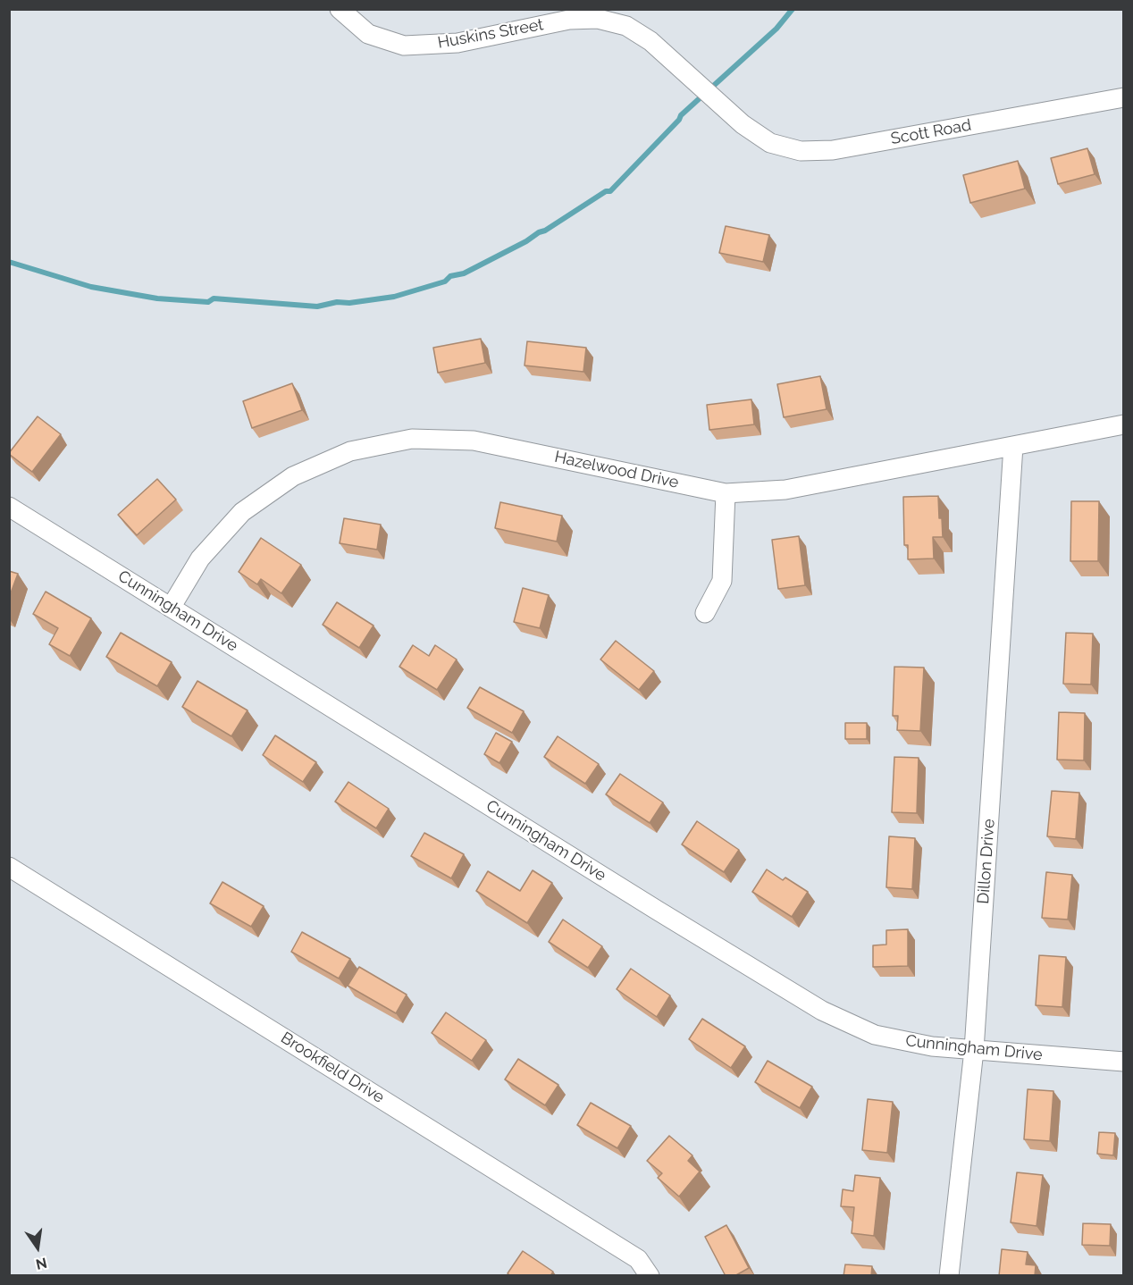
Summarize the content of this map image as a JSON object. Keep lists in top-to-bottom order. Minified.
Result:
{"streets":{"street":["Huskins Street","Scott Road","Hazelwood Drive","Cunningham Drive","Dillon Drive","Brookfield Drive"]},"crossings":[["Huskins Street","Scott Road"],["Hazelwood Drive","Cunningham Drive"],["Hazelwood Drive","Dillon Drive"],["Cunningham Drive","Dillon Drive"]],"north":"bottom"}
